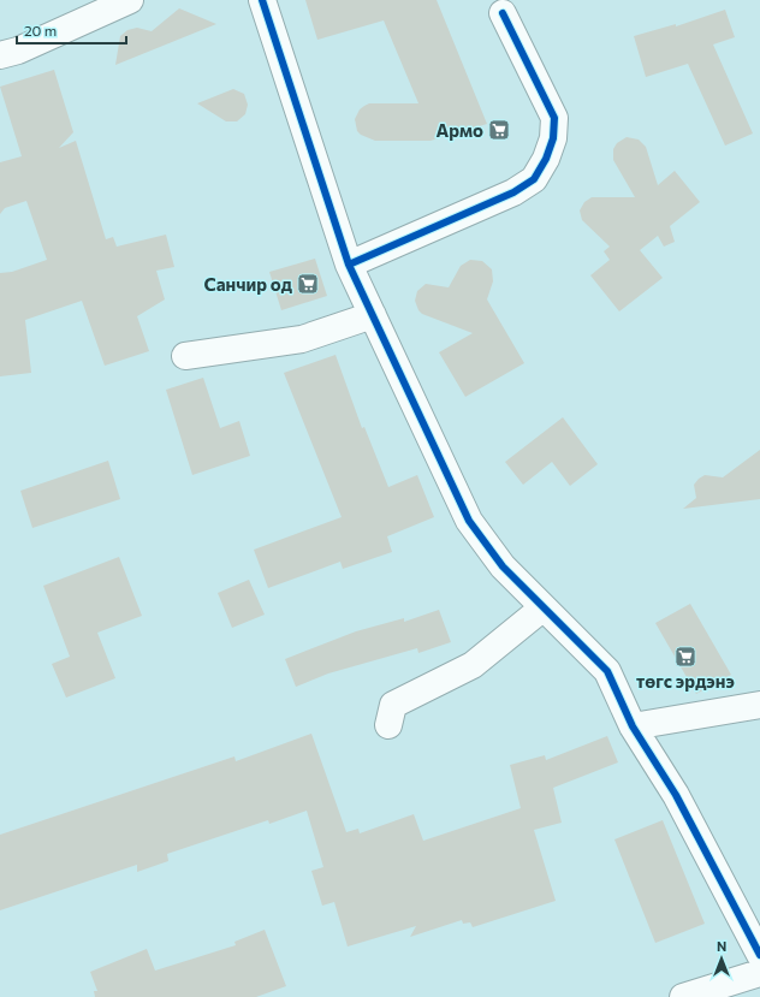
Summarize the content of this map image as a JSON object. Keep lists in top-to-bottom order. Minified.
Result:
{"places":{"supermarket":["Армо","Санчир од","төгс эрдэнэ"]},"scale_bar":"20 m","north":"top"}
